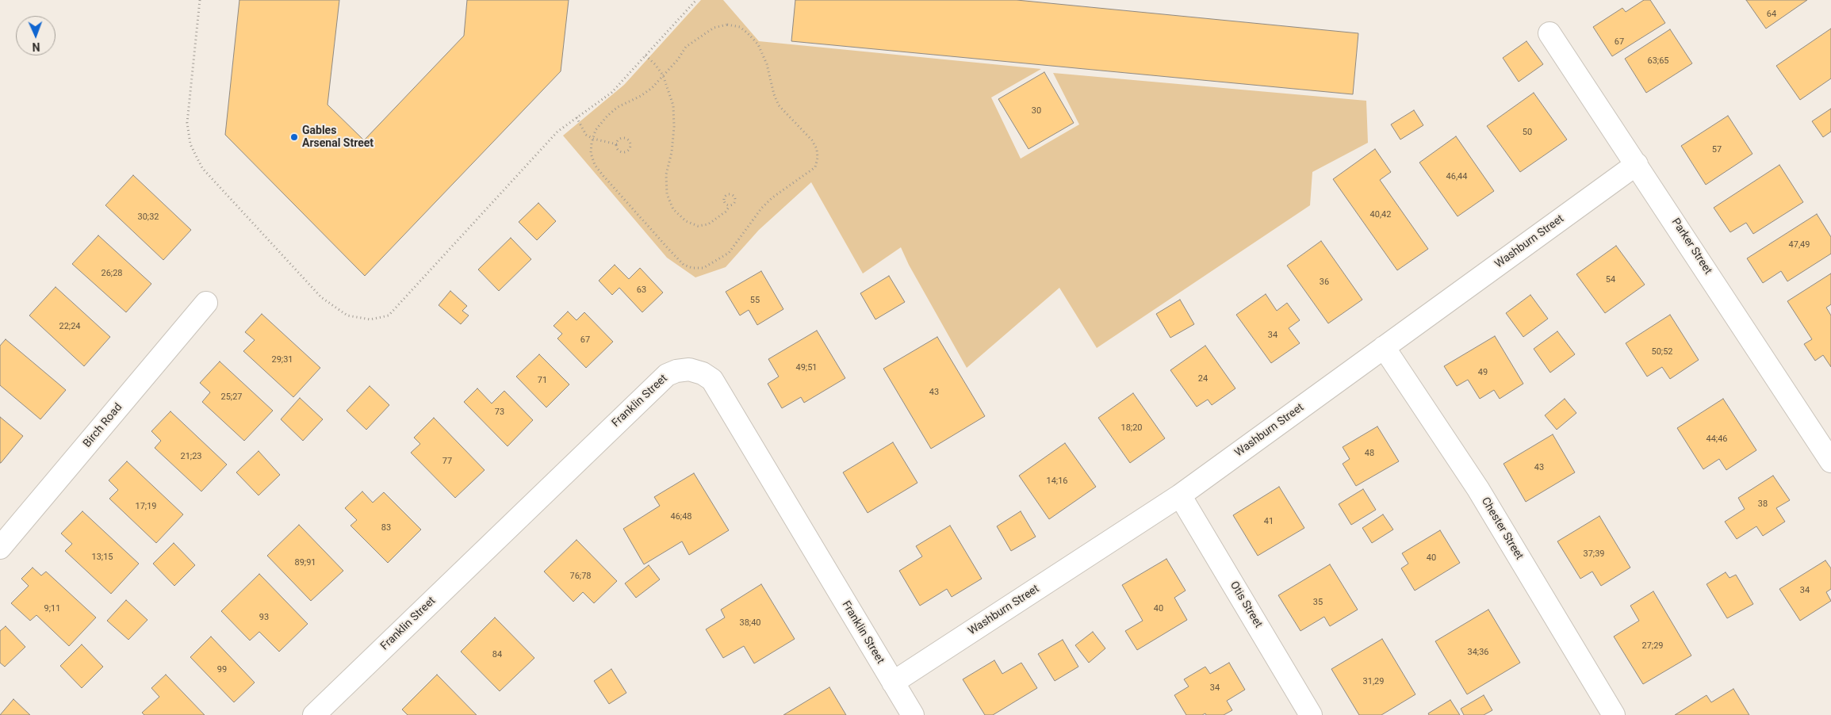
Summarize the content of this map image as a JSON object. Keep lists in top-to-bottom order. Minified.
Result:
{"streets":{"street":["Washburn Street","Parker Street","Franklin Street","Birch Road","Chester Street","Otis Street"]},"crossings":[["Washburn Street","Parker Street"],["Washburn Street","Franklin Street"],["Washburn Street","Chester Street"],["Washburn Street","Otis Street"]],"places":["Gables Arsenal Street"],"house_numbers":["64","67","63;65","30","50","57","46,44","40,42","30;32","47,49","26;28","54","36","63","55","22;24","34","67","50;52","29;31","49;51","49","24","71","43","25;27","73","18;20","44;46","48","21;23","77","43","14;16","38","17;19","46;48","41","83","37;39","13;15","40","89;91","76;78","34","35","9;11","40","93","38;40","27;29","34;36","84","99","31,29","34"],"north":"bottom"}
